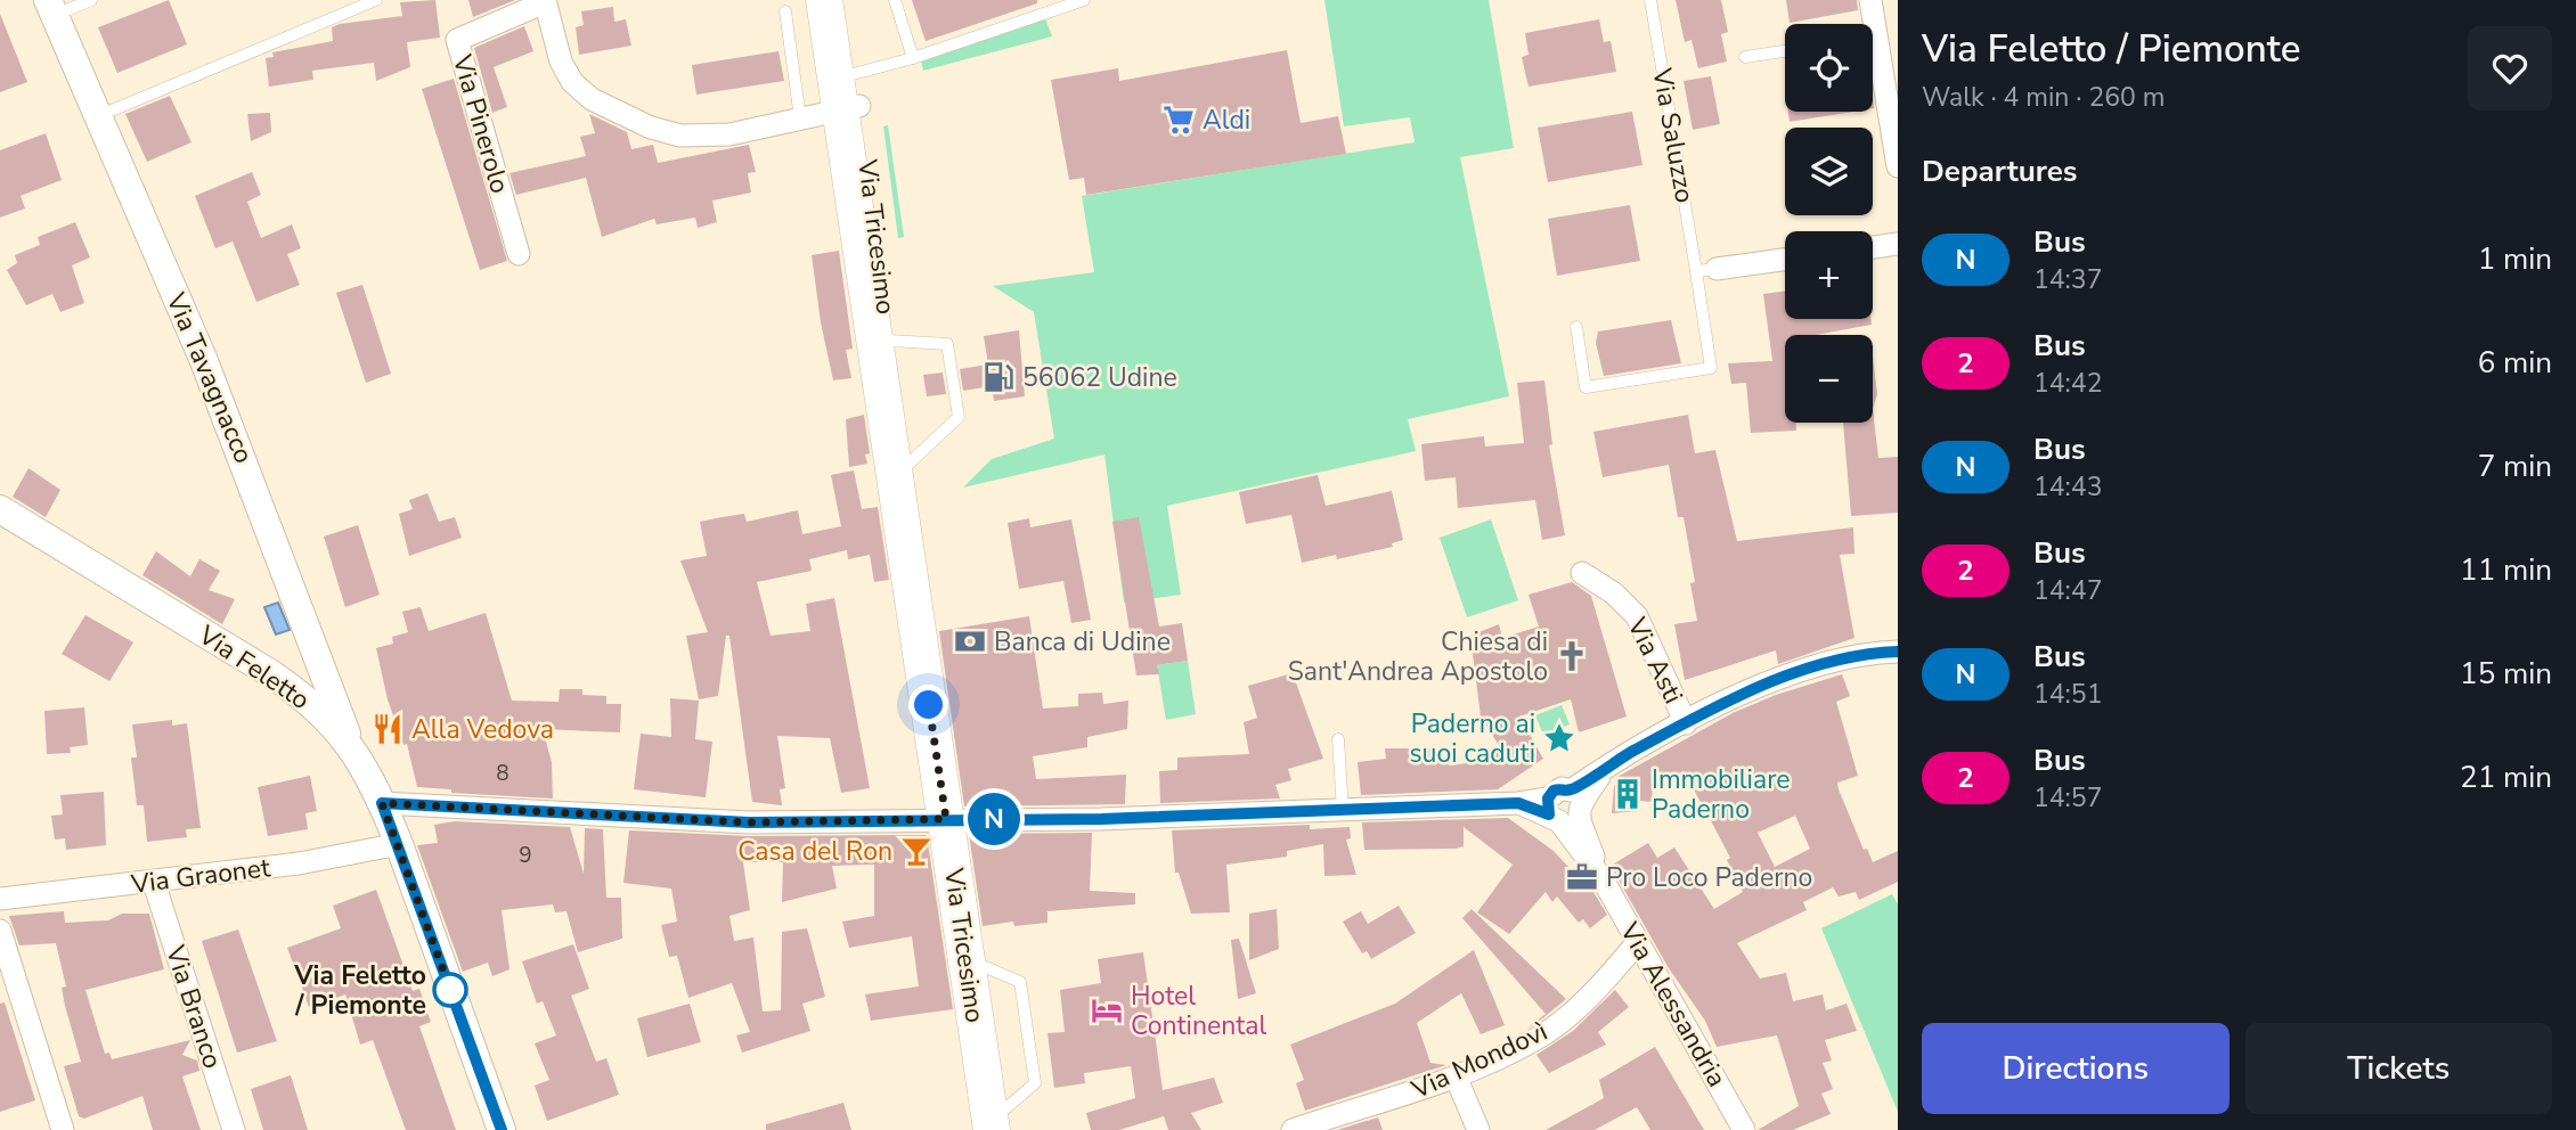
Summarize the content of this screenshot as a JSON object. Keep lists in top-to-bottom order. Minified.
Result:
{"streets":{"main road":["Via Tricesimo"],"street":["Via Pinerolo","Via Tavagnacco","Via Asti","Via Feletto","Via Graonet","Via Alessandria","Via Branco","Via Mondovì"],"lane":["Via Saluzzo"]},"crossings":[["Via Pinerolo","Via Tricesimo"],["Via Tavagnacco","Via Feletto"],["Via Feletto","Via Graonet"],["Via Graonet","Via Branco"],["Via Alessandria","Via Mondovì"]],"places":{"supermarket":["Aldi"],"fuel station":["56062 Udine"],"bank":["Banca di Udine"],"church":["Chiesa di Sant'Andrea Apostolo"],"restaurant":["Alla Vedova"],"place":["Paderno ai suoi caduti"],"building":["Immobiliare Paderno"],"bar":["Casa del Ron"],"office":["Pro Loco Paderno"],"other":["Via Feletto / Piemonte"],"hotel":["Hotel Continental"]},"lines":["bus line N"],"house_numbers":["8","9"],"page":{"on_map":"N","heading":[["Via Feletto / Piemonte","Walk · 4 min · 260 m"],"Departures"],"map_buttons":["+","−"],"list":[{"mark":"N","name":"Bus","note":"14:37","value":"1 min"},{"mark":"2","name":"Bus","note":"14:42","value":"6 min"},{"mark":"N","name":"Bus","note":"14:43","value":"7 min"},{"mark":"2","name":"Bus","note":"14:47","value":"11 min"},{"mark":"N","name":"Bus","note":"14:51","value":"15 min"},{"mark":"2","name":"Bus","note":"14:57","value":"21 min"}],"buttons":["Directions","Tickets"]}}
